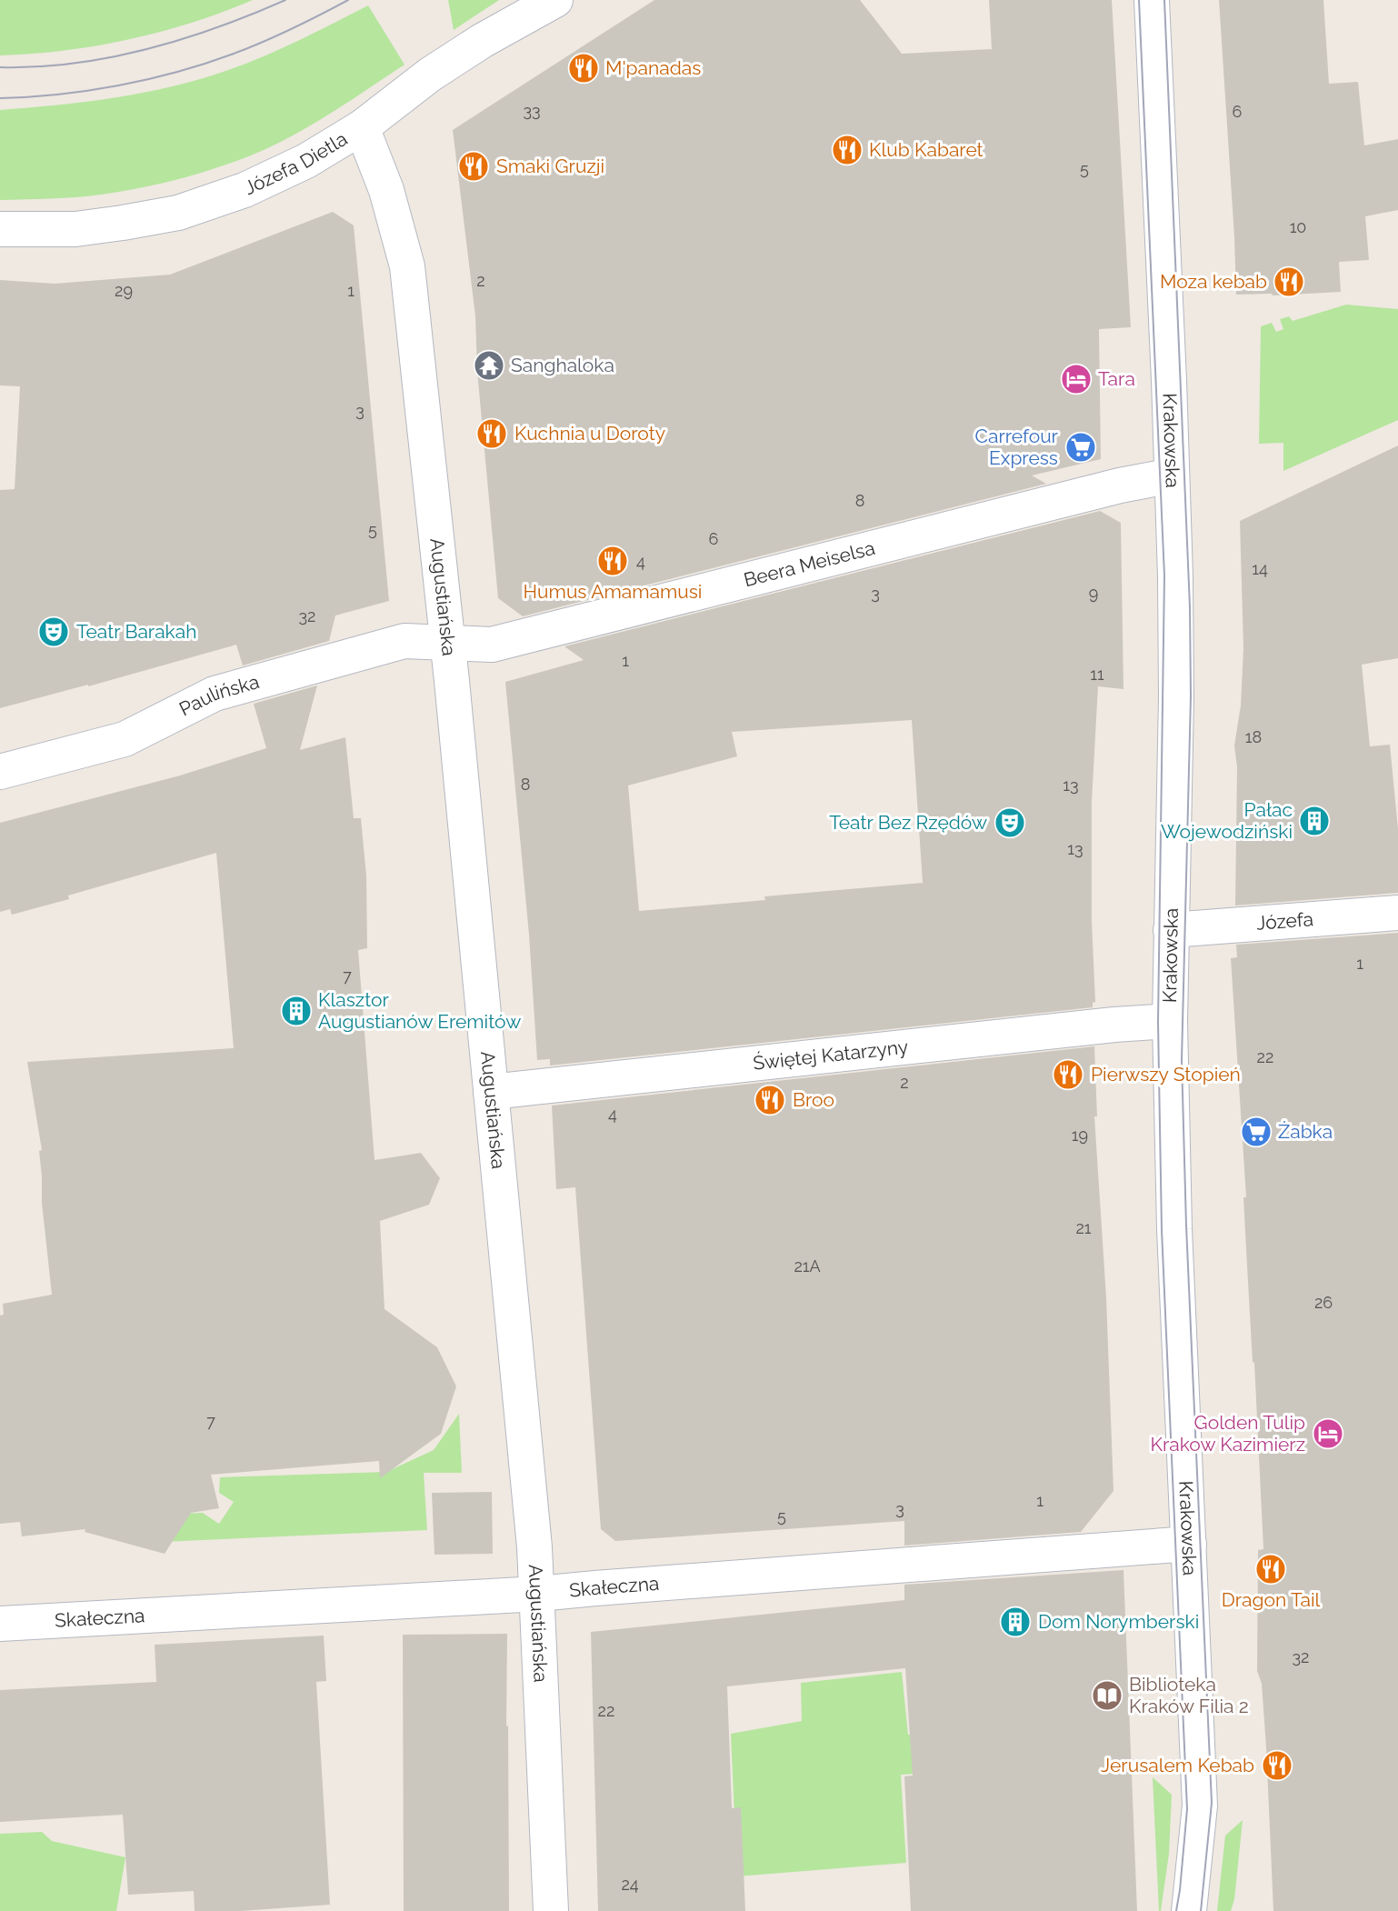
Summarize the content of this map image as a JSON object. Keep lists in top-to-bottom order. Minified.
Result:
{"streets":{"street":["Józefa Dietla","Krakowska","Beera Meiselsa","Augustiańska","Paulińska","Józefa","Świętej Katarzyny","Skałeczna"]},"crossings":[["Józefa Dietla","Augustiańska"],["Krakowska","Beera Meiselsa"],["Krakowska","Józefa"],["Krakowska","Świętej Katarzyny"],["Krakowska","Skałeczna"],["Beera Meiselsa","Augustiańska"],["Beera Meiselsa","Paulińska"],["Augustiańska","Paulińska"],["Augustiańska","Świętej Katarzyny"],["Augustiańska","Skałeczna"]],"places":{"restaurant":["M'panadas","Klub Kabaret","Smaki Gruzji","Moza kebab","Kuchnia u Doroty","Humus Amamamusi","Pierwszy Stopień","Broo","Dragon Tail","Jerusalem Kebab"],"temple":["Sanghaloka"],"hotel":["Tara","Golden Tulip Krakow Kazimierz"],"supermarket":["Carrefour Express","Żabka"],"theatre":["Teatr Barakah","Teatr Bez Rzędów"],"building":["Pałac Wojewodziński","Klasztor Augustianów Eremitów","Dom Norymberski"],"library":["Biblioteka Kraków Filia 2"]},"house_numbers":["33","6","5","10","2","29","1","3","8","5","6","4","14","3","9","32","1","11","18","8","13","13","1","7","22","2","4","19","21","21A","26","7","1","3","5","32","22","24"]}
